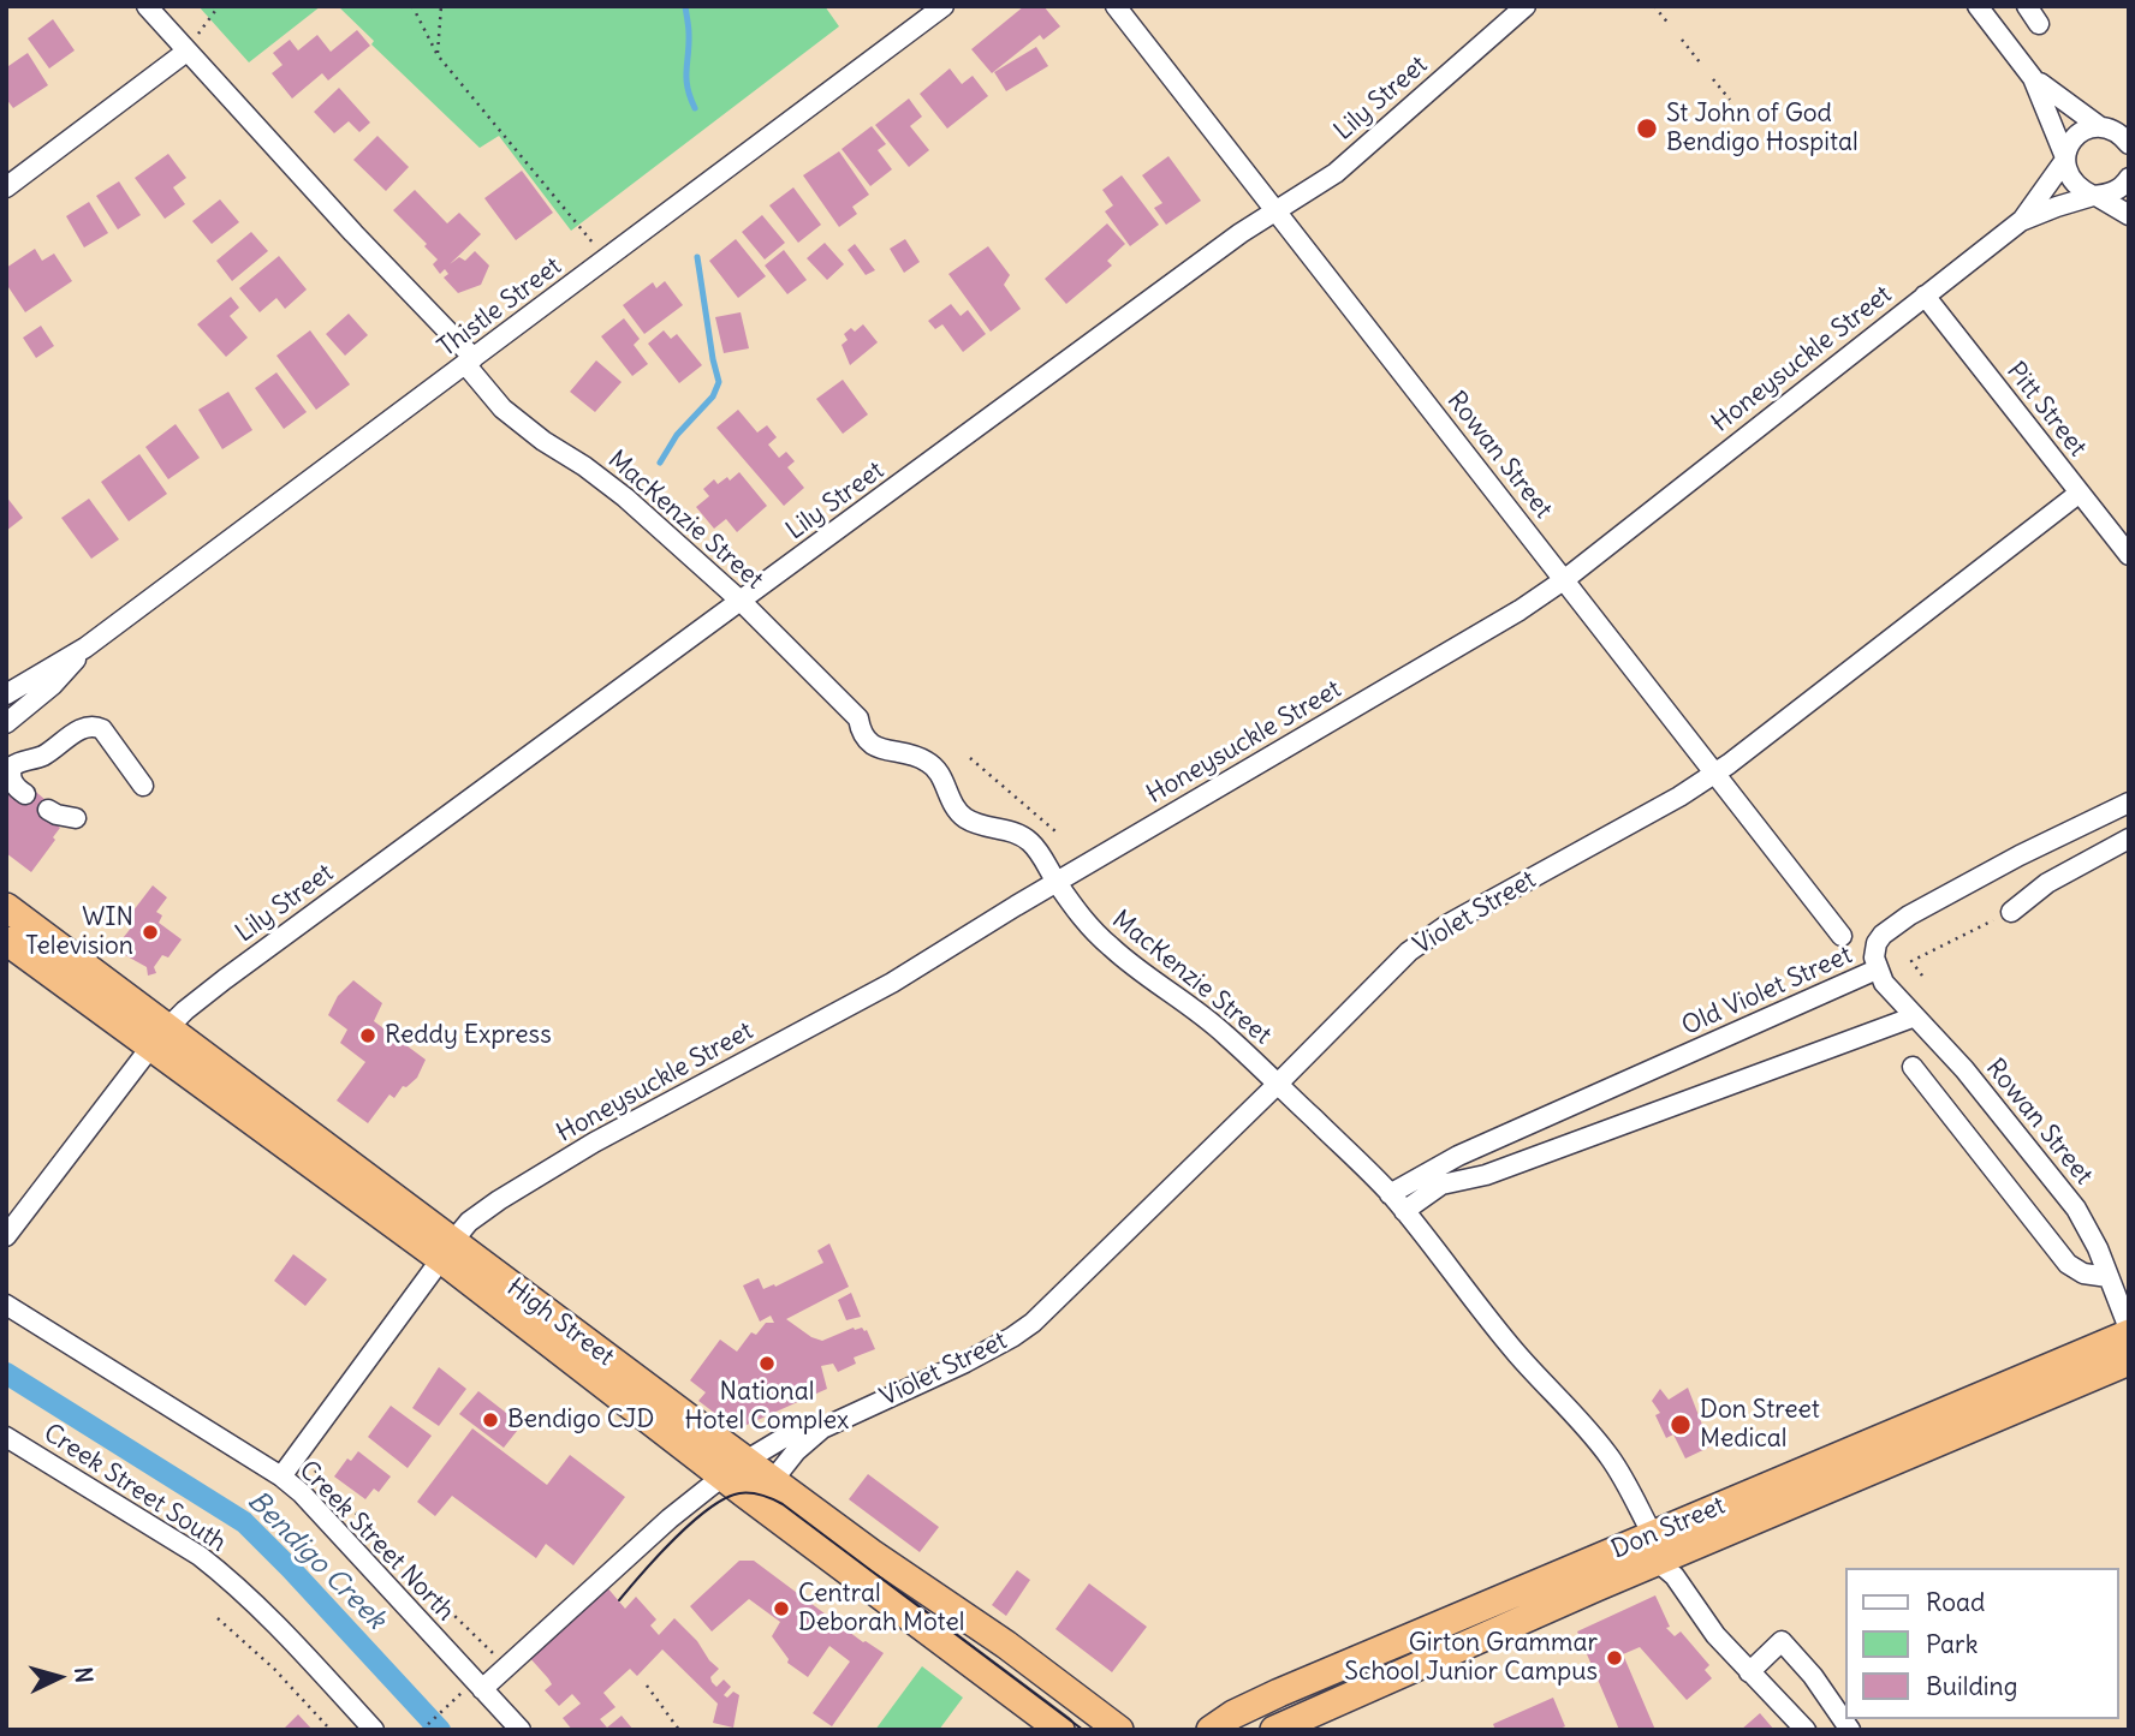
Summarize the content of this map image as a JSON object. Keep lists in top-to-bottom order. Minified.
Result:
{"streets":{"highway":["Violet Street","High Street","Don Street"],"street":["Lily Street","Thistle Street","Honeysuckle Street","Pitt Street","Rowan Street","MacKenzie Street","Old Violet Street","Creek Street South","Creek Street North"]},"crossings":[["Lily Street","Rowan Street"],["Lily Street","MacKenzie Street"],["Lily Street","High Street"],["Thistle Street","MacKenzie Street"],["Honeysuckle Street","Pitt Street"],["Honeysuckle Street","Rowan Street"],["Honeysuckle Street","MacKenzie Street"],["Honeysuckle Street","High Street"],["Honeysuckle Street","Creek Street North"],["Pitt Street","Violet Street"],["Rowan Street","Violet Street"],["Rowan Street","Old Violet Street"],["Rowan Street","Don Street"],["MacKenzie Street","Violet Street"],["MacKenzie Street","Old Violet Street"],["MacKenzie Street","Don Street"],["Violet Street","High Street"],["Violet Street","Creek Street North"]],"water":["Bendigo Creek"],"places":["St John of God Bendigo Hospital","WIN Television","Reddy Express","National Hotel Complex","Bendigo CJD","Don Street Medical","Central Deborah Motel","Girton Grammar School Junior Campus"],"legend":["Road","Park","Building"],"north":"right"}
